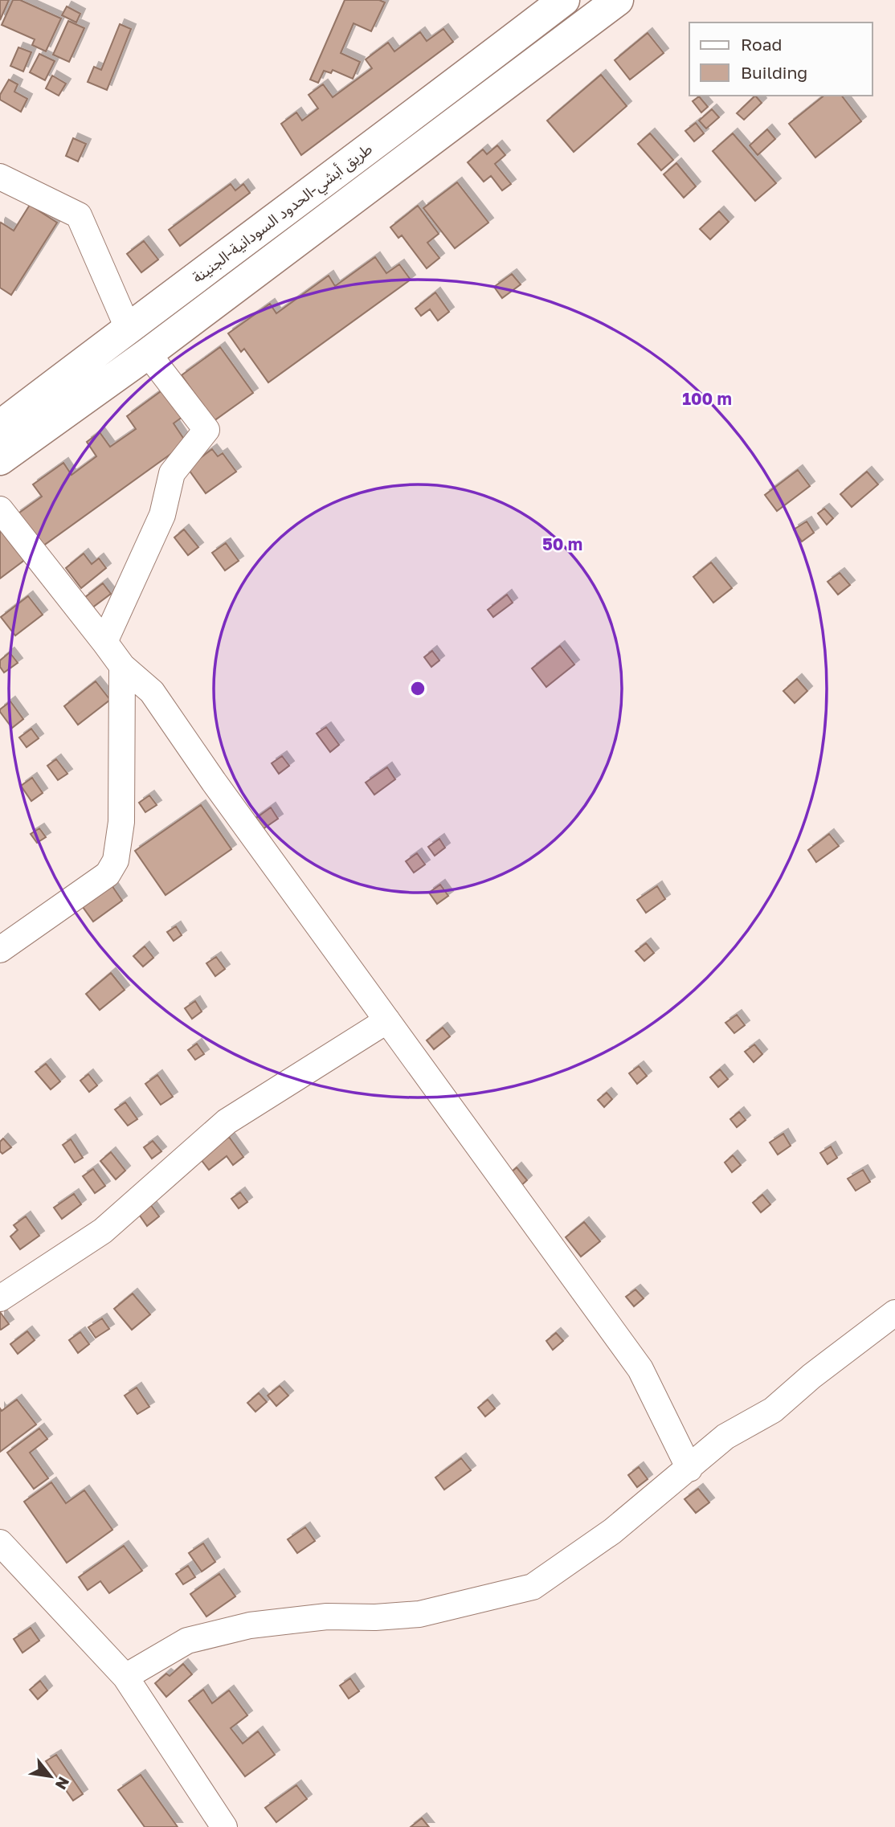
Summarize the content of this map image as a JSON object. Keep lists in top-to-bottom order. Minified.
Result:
{"streets":{"highway":["طريق أبشي-الحدود السودانية-الجنينة"]},"legend":["Road","Building"],"north":"bottom right","rings":["100 m","50 m"]}
